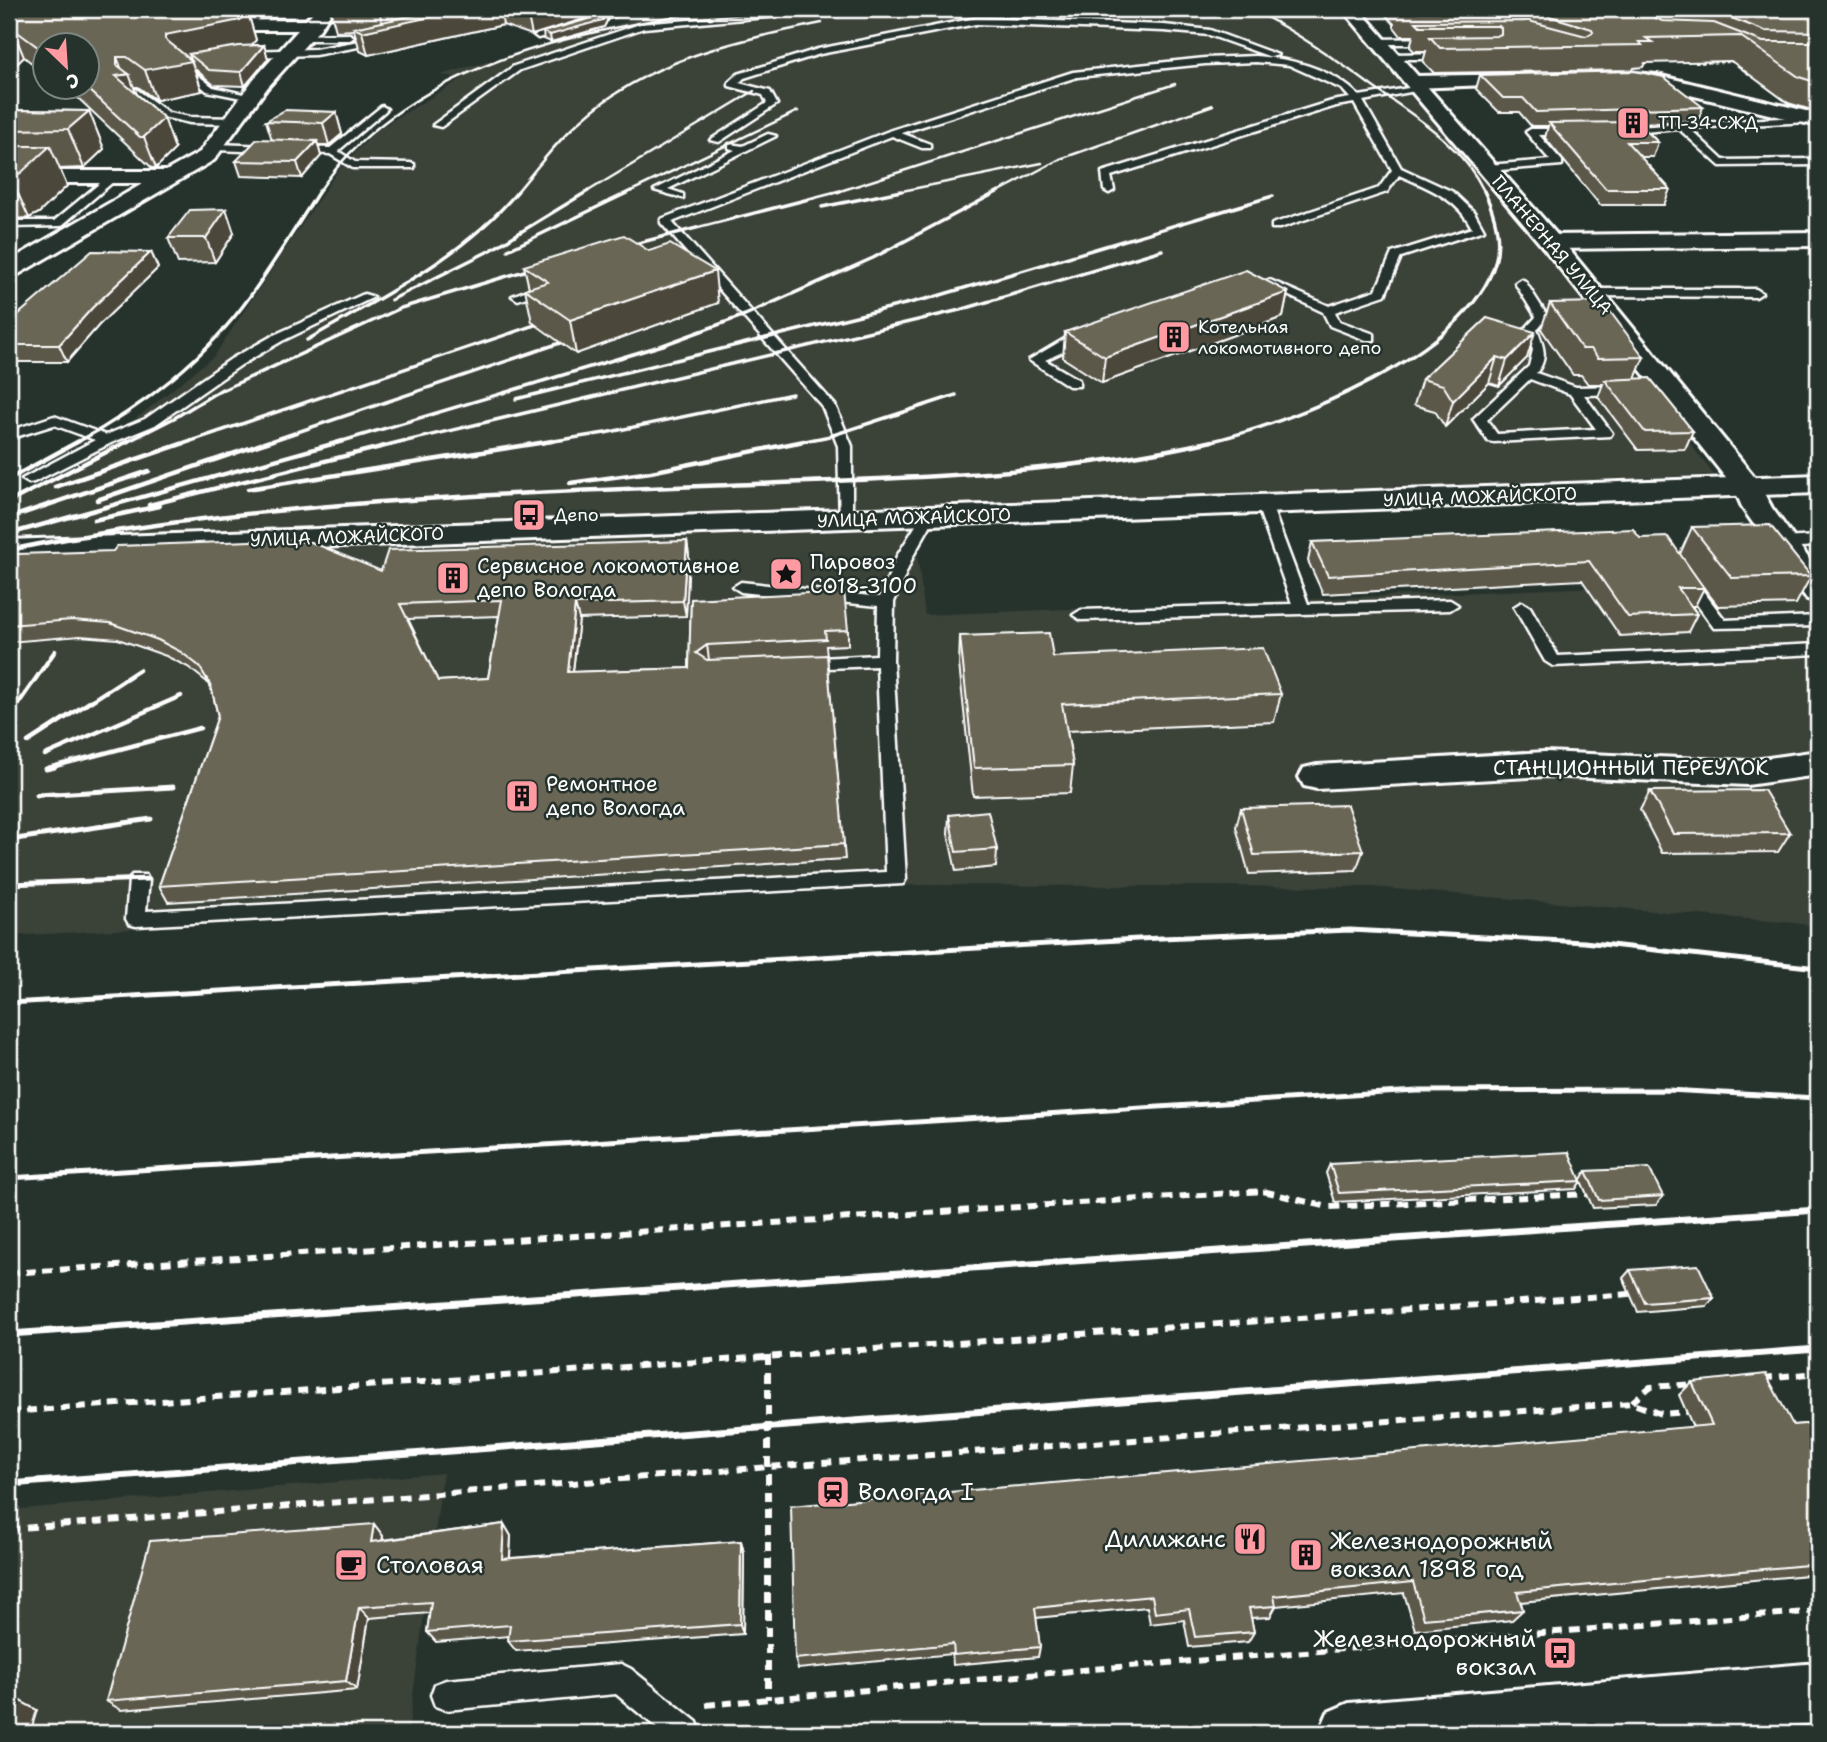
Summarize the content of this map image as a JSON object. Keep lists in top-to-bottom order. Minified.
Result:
{"streets":{"street":["ПЛАНЕРНАЯ УЛИЦА","УЛИЦА МОЖАЙСКОГО","СТАНЦИОННЫЙ ПЕРЕУЛОК"]},"crossings":[["ПЛАНЕРНАЯ УЛИЦА","УЛИЦА МОЖАЙСКОГО"]],"places":{"building":["ТП-34 СЖД","Котельная локомотивного депо","Сервисное локомотивное депо Вологда","Ремонтное депо Вологда","Железнодорожный вокзал 1898 год"],"bus stop":["Депо","Железнодорожный вокзал"],"place":["Паровоз СО18-3100"],"station":["Вологда I"],"restaurant":["Дилижанс"],"cafe":["Столовая"]},"north":"bottom right"}
